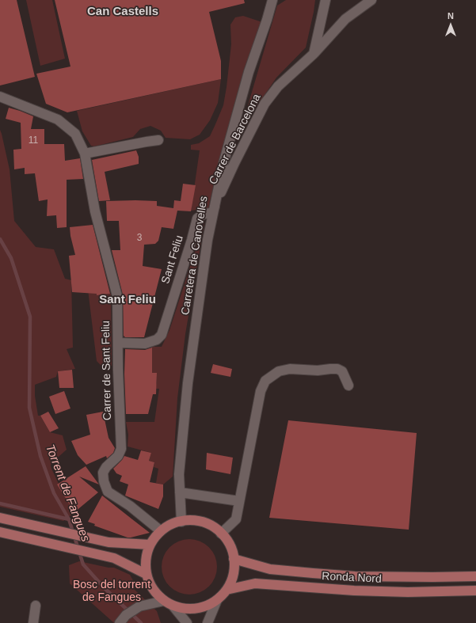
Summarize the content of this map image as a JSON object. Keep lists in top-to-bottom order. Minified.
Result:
{"streets":{"main road":["Ronda Nord"],"street":["Carrer de Barcelona","Carretera de Canovelles","Sant Feliu","Carrer de Sant Feliu"]},"crossings":[["Carrer de Barcelona","Carretera de Canovelles"],["Carrer de Barcelona","Sant Feliu"],["Carretera de Canovelles","Sant Feliu"],["Carretera de Canovelles","Carrer de Sant Feliu"],["Carretera de Canovelles","Ronda Nord"],["Sant Feliu","Carrer de Sant Feliu"],["Carrer de Sant Feliu","Ronda Nord"]],"districts":["Can Castells","Sant Feliu"],"water":["Torrent de Fangues"],"parks":["Bosc del torrent de Fangues"],"house_numbers":["11","3"],"north":"top"}
